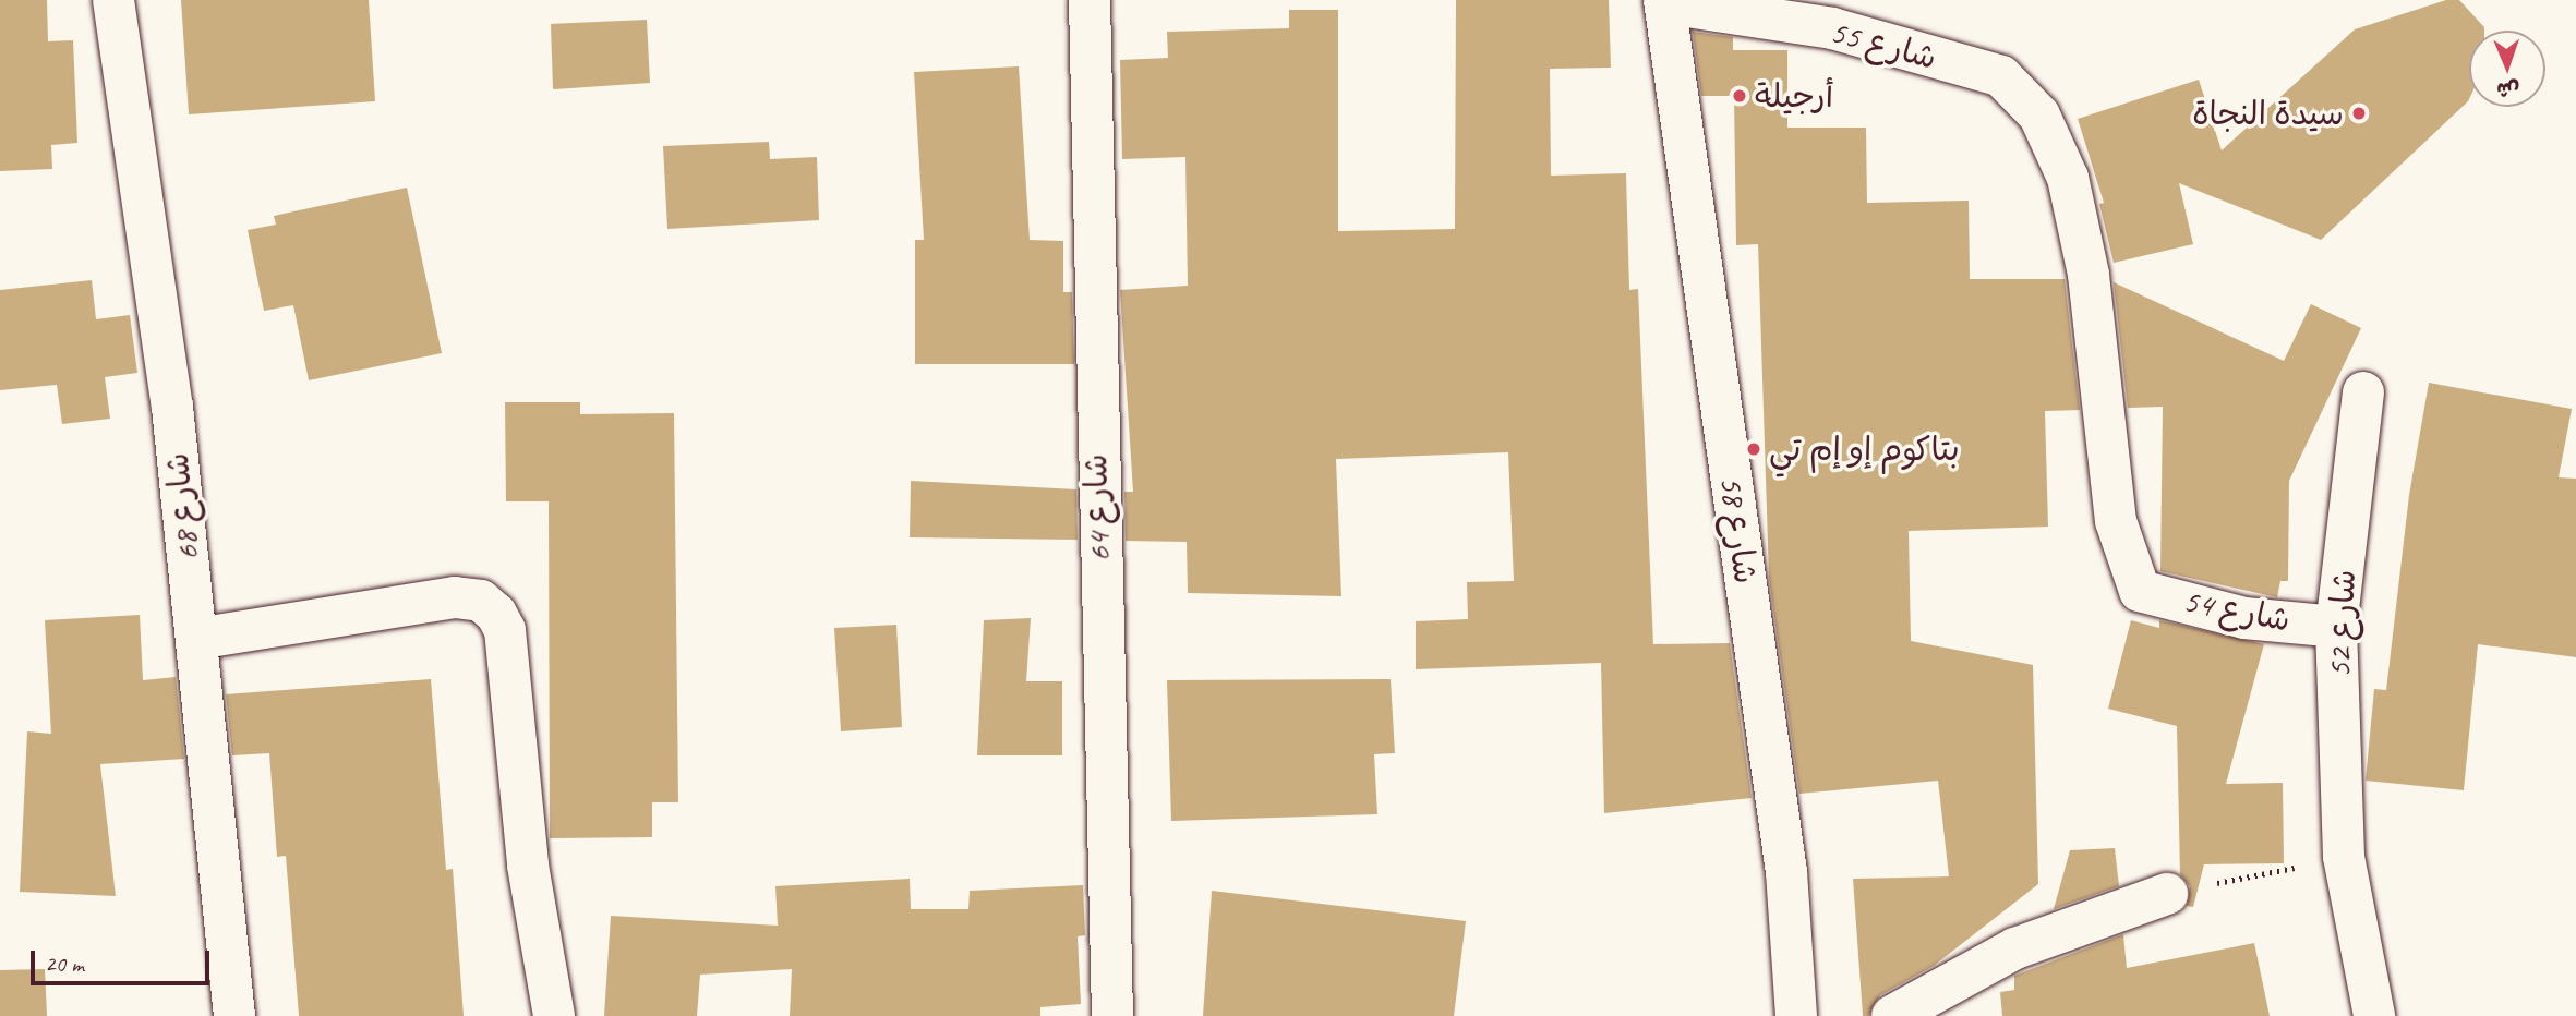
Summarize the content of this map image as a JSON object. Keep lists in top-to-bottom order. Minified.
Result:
{"streets":{"street":["شارع 55","شارع 68","شارع 64","شارع 58","شارع 54","شارع 52"]},"crossings":[["شارع 55","شارع 58"],["شارع 55","شارع 54"],["شارع 54","شارع 52"]],"places":["أرجيلة","سيدة النجاة","بتاكوم إو إم تي"],"scale_bar":"20 m","north":"bottom"}
